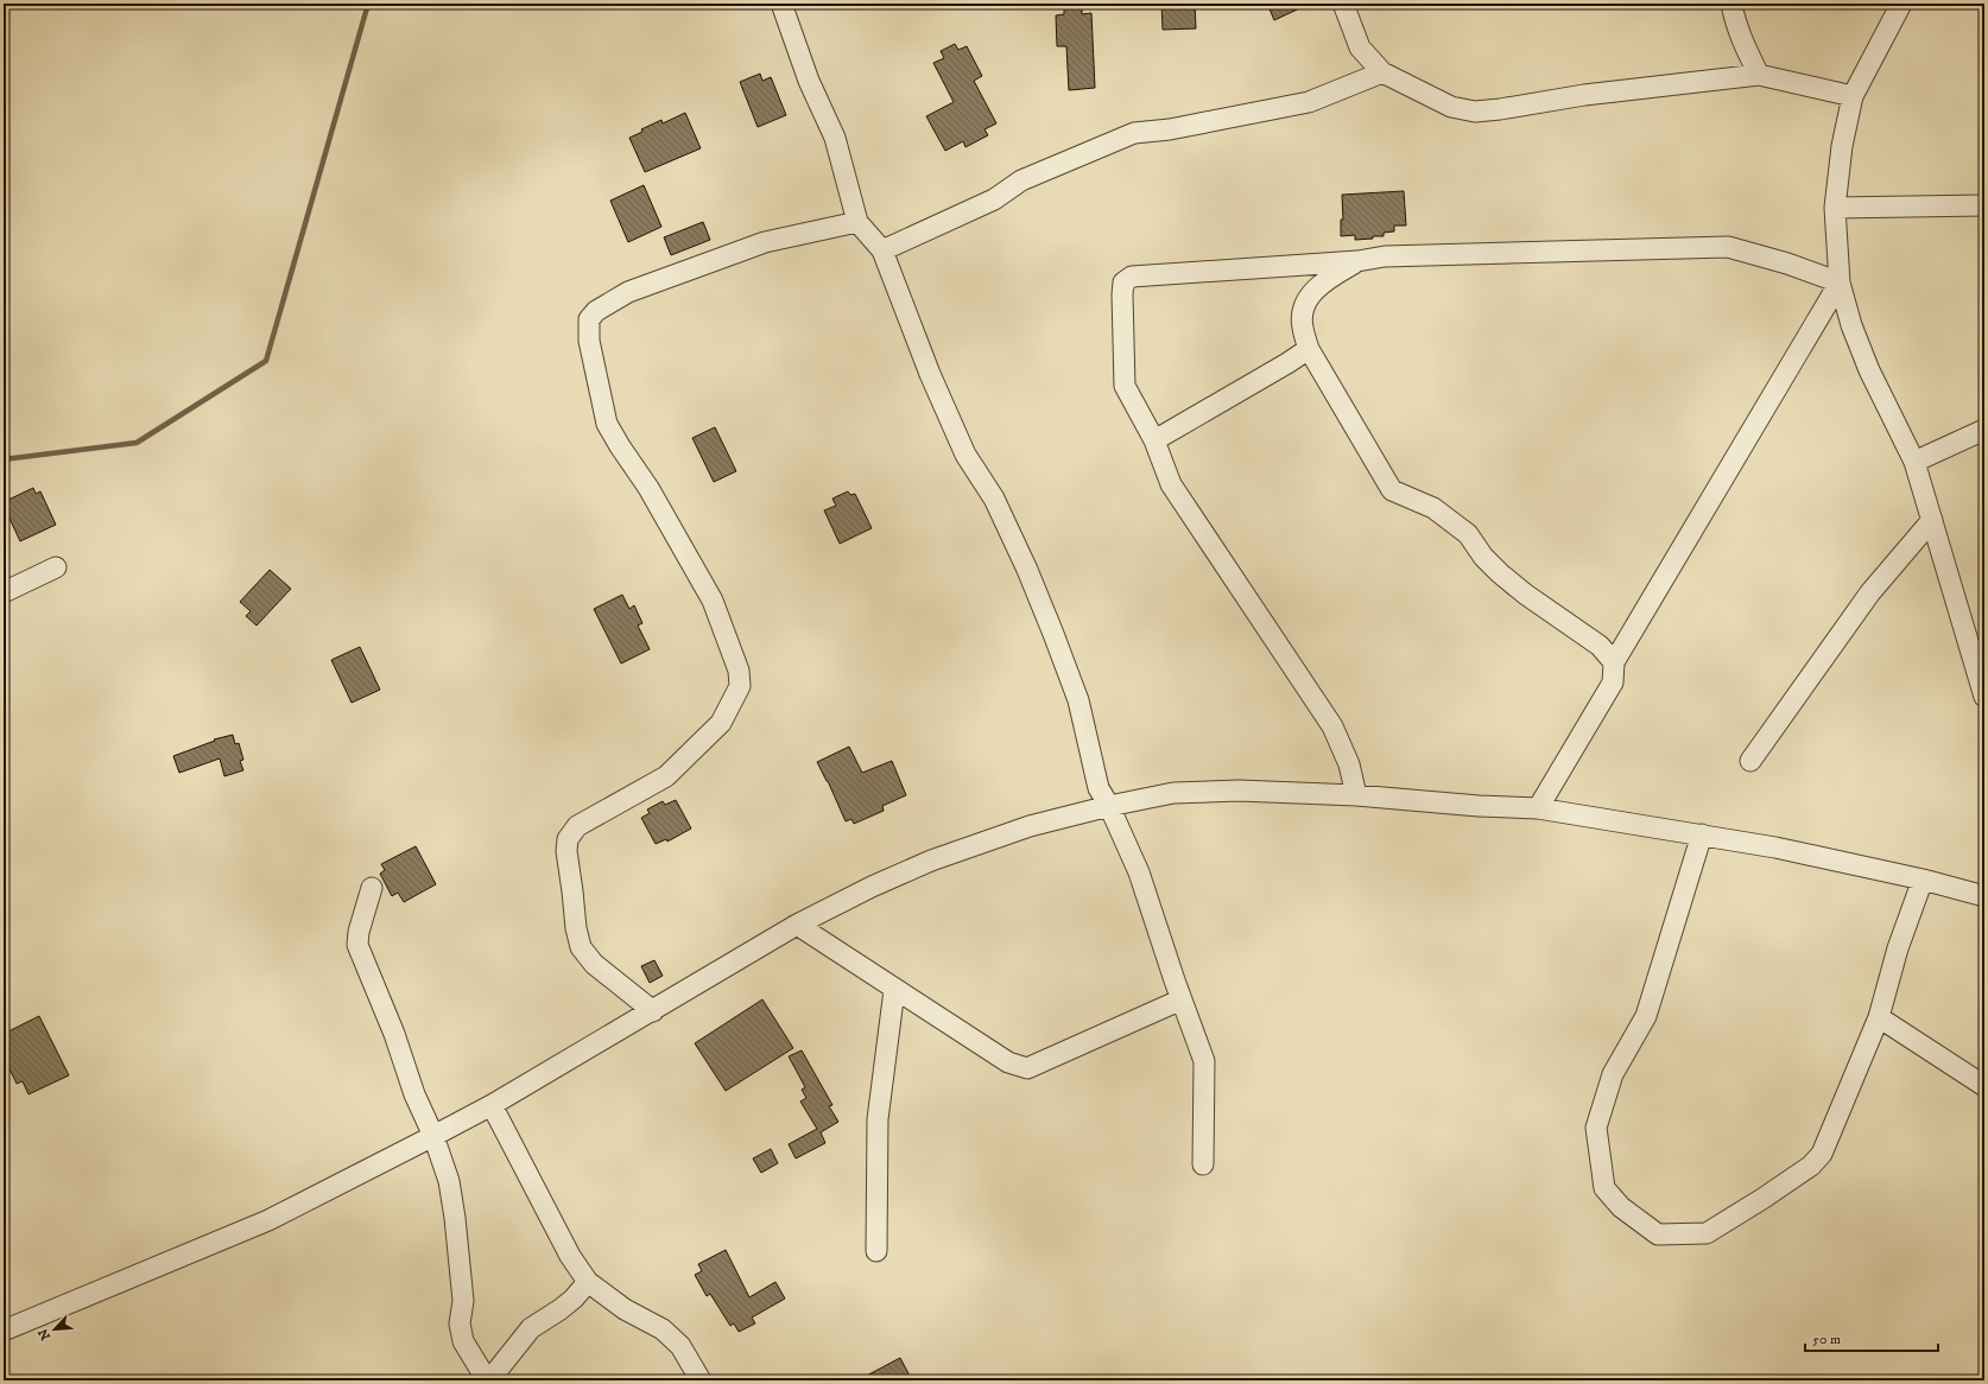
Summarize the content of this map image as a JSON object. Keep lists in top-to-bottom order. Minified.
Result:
{"scale_bar":"50 m","north":"bottom left"}
